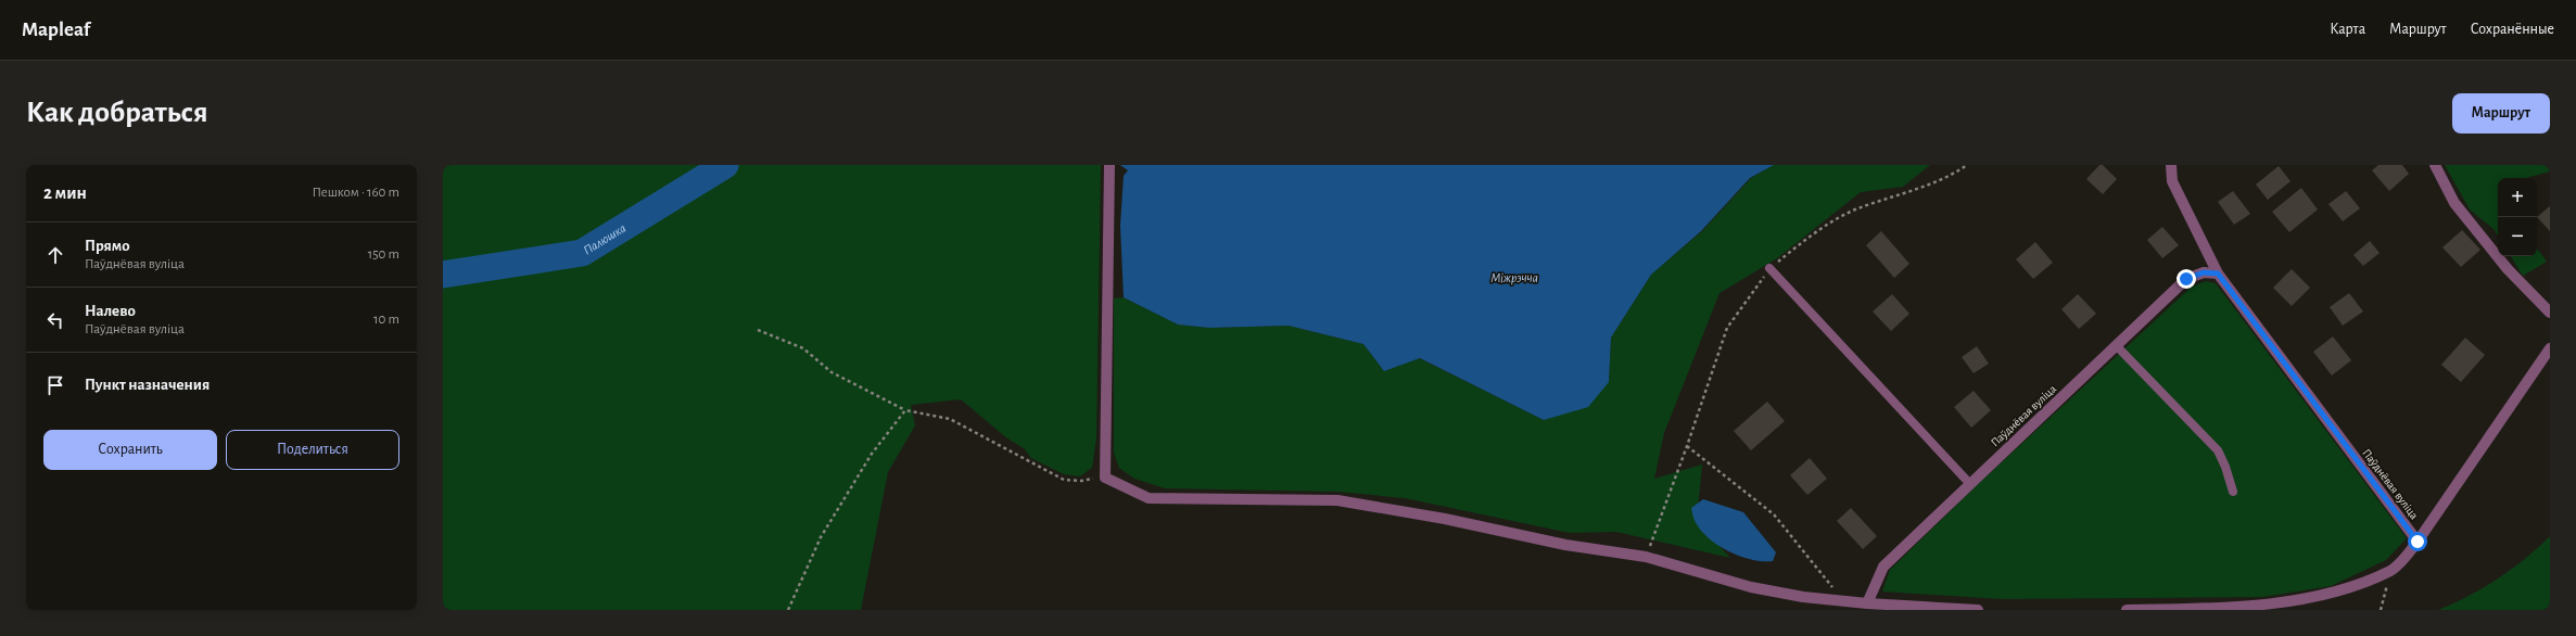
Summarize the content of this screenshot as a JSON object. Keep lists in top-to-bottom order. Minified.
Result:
{"streets":{"street":["Паўднёвая вуліца"]},"water":["Палюшка","Міжрэчча"],"page":{"header":"Mapleaf","nav":["Карта","Маршрут","Сохранённые"],"buttons":["Маршрут",["Сохранить","Поделиться"]],"title":"Как добраться","heading":["2 мин","Пешком · 160 m"],"map_buttons":["+","−"],"list":[["Прямо","Паўднёвая вуліца","150 m"],["Налево","Паўднёвая вуліца","10 m"],"Пункт назначения"]}}
